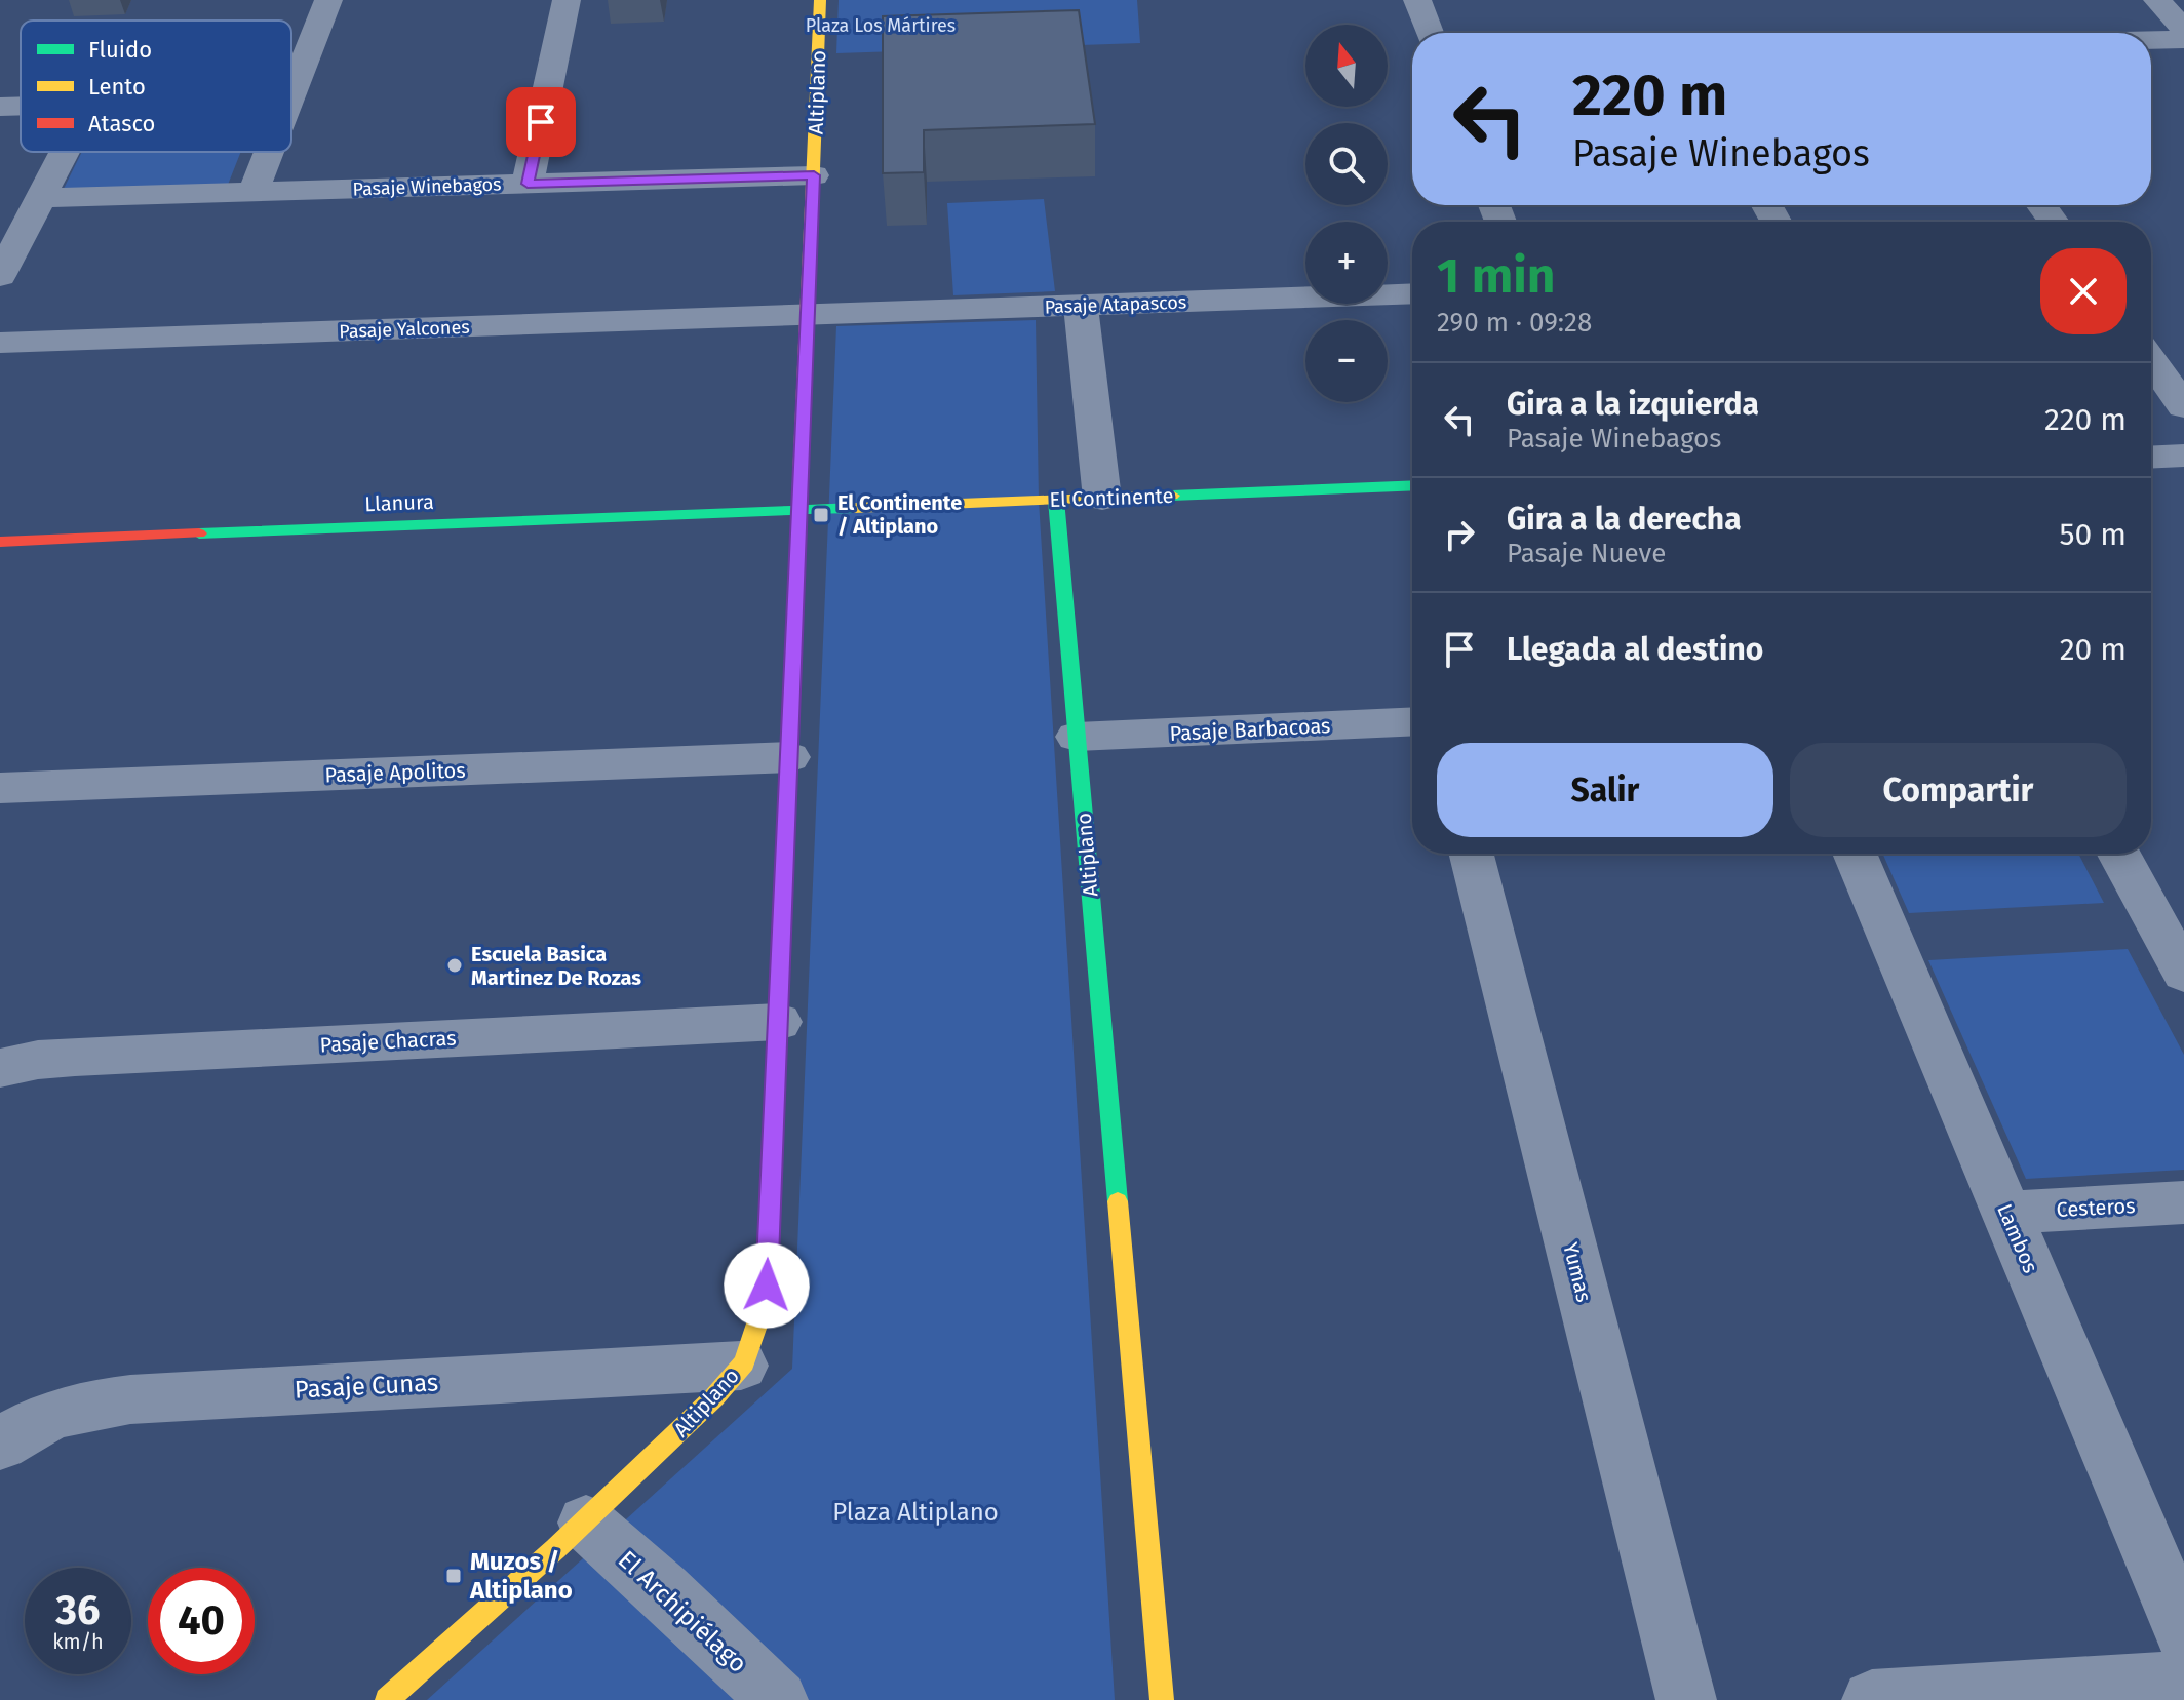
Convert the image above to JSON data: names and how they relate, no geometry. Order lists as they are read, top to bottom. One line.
{"streets":{"street":["Altiplano","Pasaje Winebagos","Pasaje Atapascos","Pasaje Yalcones","El Continente","Llanura","Pasaje Barbacoas","Pasaje Apolitos","Pasaje Chacras","Cesteros","Lambos","Yumas","Pasaje Cunas","El Archipiélago"]},"crossings":[["Altiplano","Pasaje Winebagos"],["Altiplano","Pasaje Atapascos"],["Altiplano","Pasaje Yalcones"],["Altiplano","El Continente"],["Altiplano","Llanura"],["Altiplano","Pasaje Barbacoas"],["Altiplano","Pasaje Apolitos"],["Altiplano","Pasaje Chacras"],["Altiplano","Pasaje Cunas"],["Altiplano","El Archipiélago"],["Pasaje Atapascos","Pasaje Yalcones"],["El Continente","Llanura"],["Cesteros","Lambos"]],"parks":["Plaza Los Mártires","Plaza Altiplano"],"places":{"transit":["El Continente / Altiplano","Muzos / Altiplano"],"other":["Escuela Basica Martinez De Rozas"]},"legend":["Fluido","Lento","Atasco"],"north":"top","page":{"map_buttons":["+","−"],"turn":["220 m","Pasaje Winebagos"],"heading":["1 min","290 m · 09:28"],"list":[{"name":"Gira a la izquierda","note":"Pasaje Winebagos","value":"220 m"},{"name":"Gira a la derecha","note":"Pasaje Nueve","value":"50 m"},{"name":"Llegada al destino","value":"20 m"}],"buttons":["Salir","Compartir"],"speed":"36 km/h","limit":"40"}}
